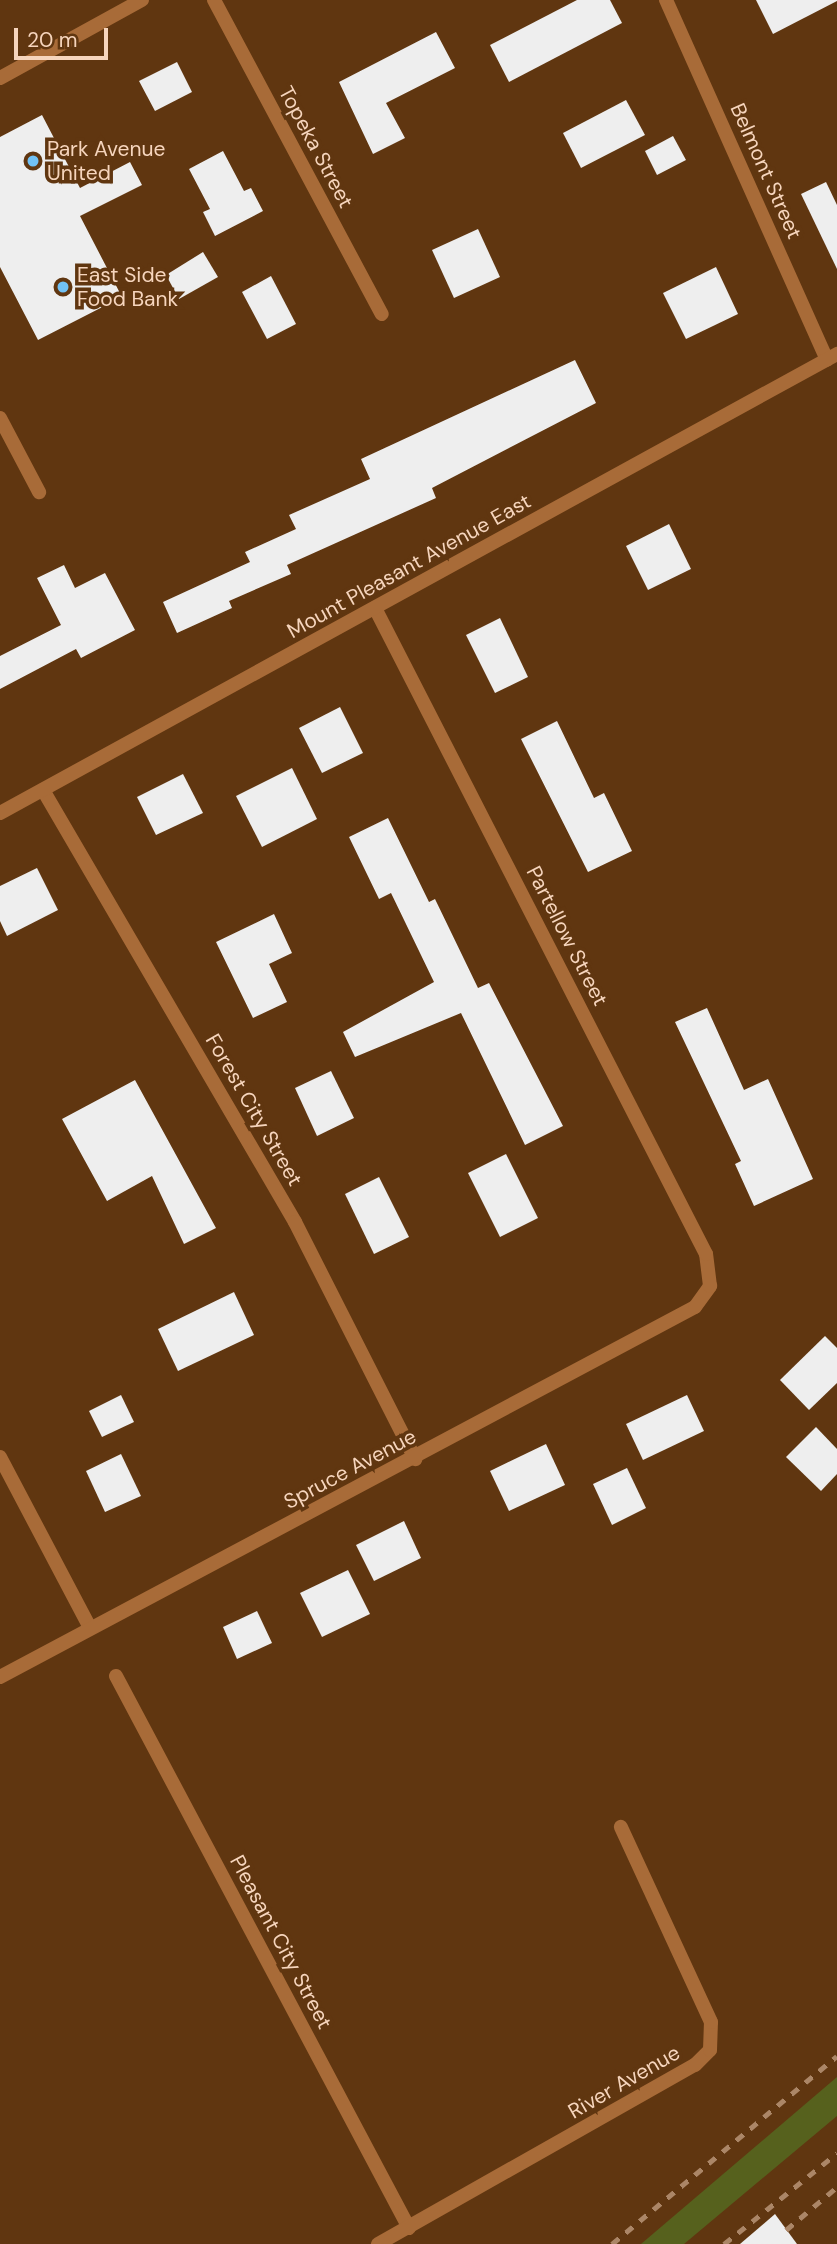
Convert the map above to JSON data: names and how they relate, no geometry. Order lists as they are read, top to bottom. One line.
{"streets":{"street":["Topeka Street","Belmont Street","Mount Pleasant Avenue East","Partellow Street","Forest City Street","Spruce Avenue","Pleasant City Street","River Avenue"]},"crossings":[["Belmont Street","Mount Pleasant Avenue East"],["Mount Pleasant Avenue East","Partellow Street"],["Mount Pleasant Avenue East","Forest City Street"],["Partellow Street","Spruce Avenue"],["Forest City Street","Spruce Avenue"],["Pleasant City Street","River Avenue"]],"places":["Park Avenue United","East Side Food Bank"],"scale_bar":"20 m"}
